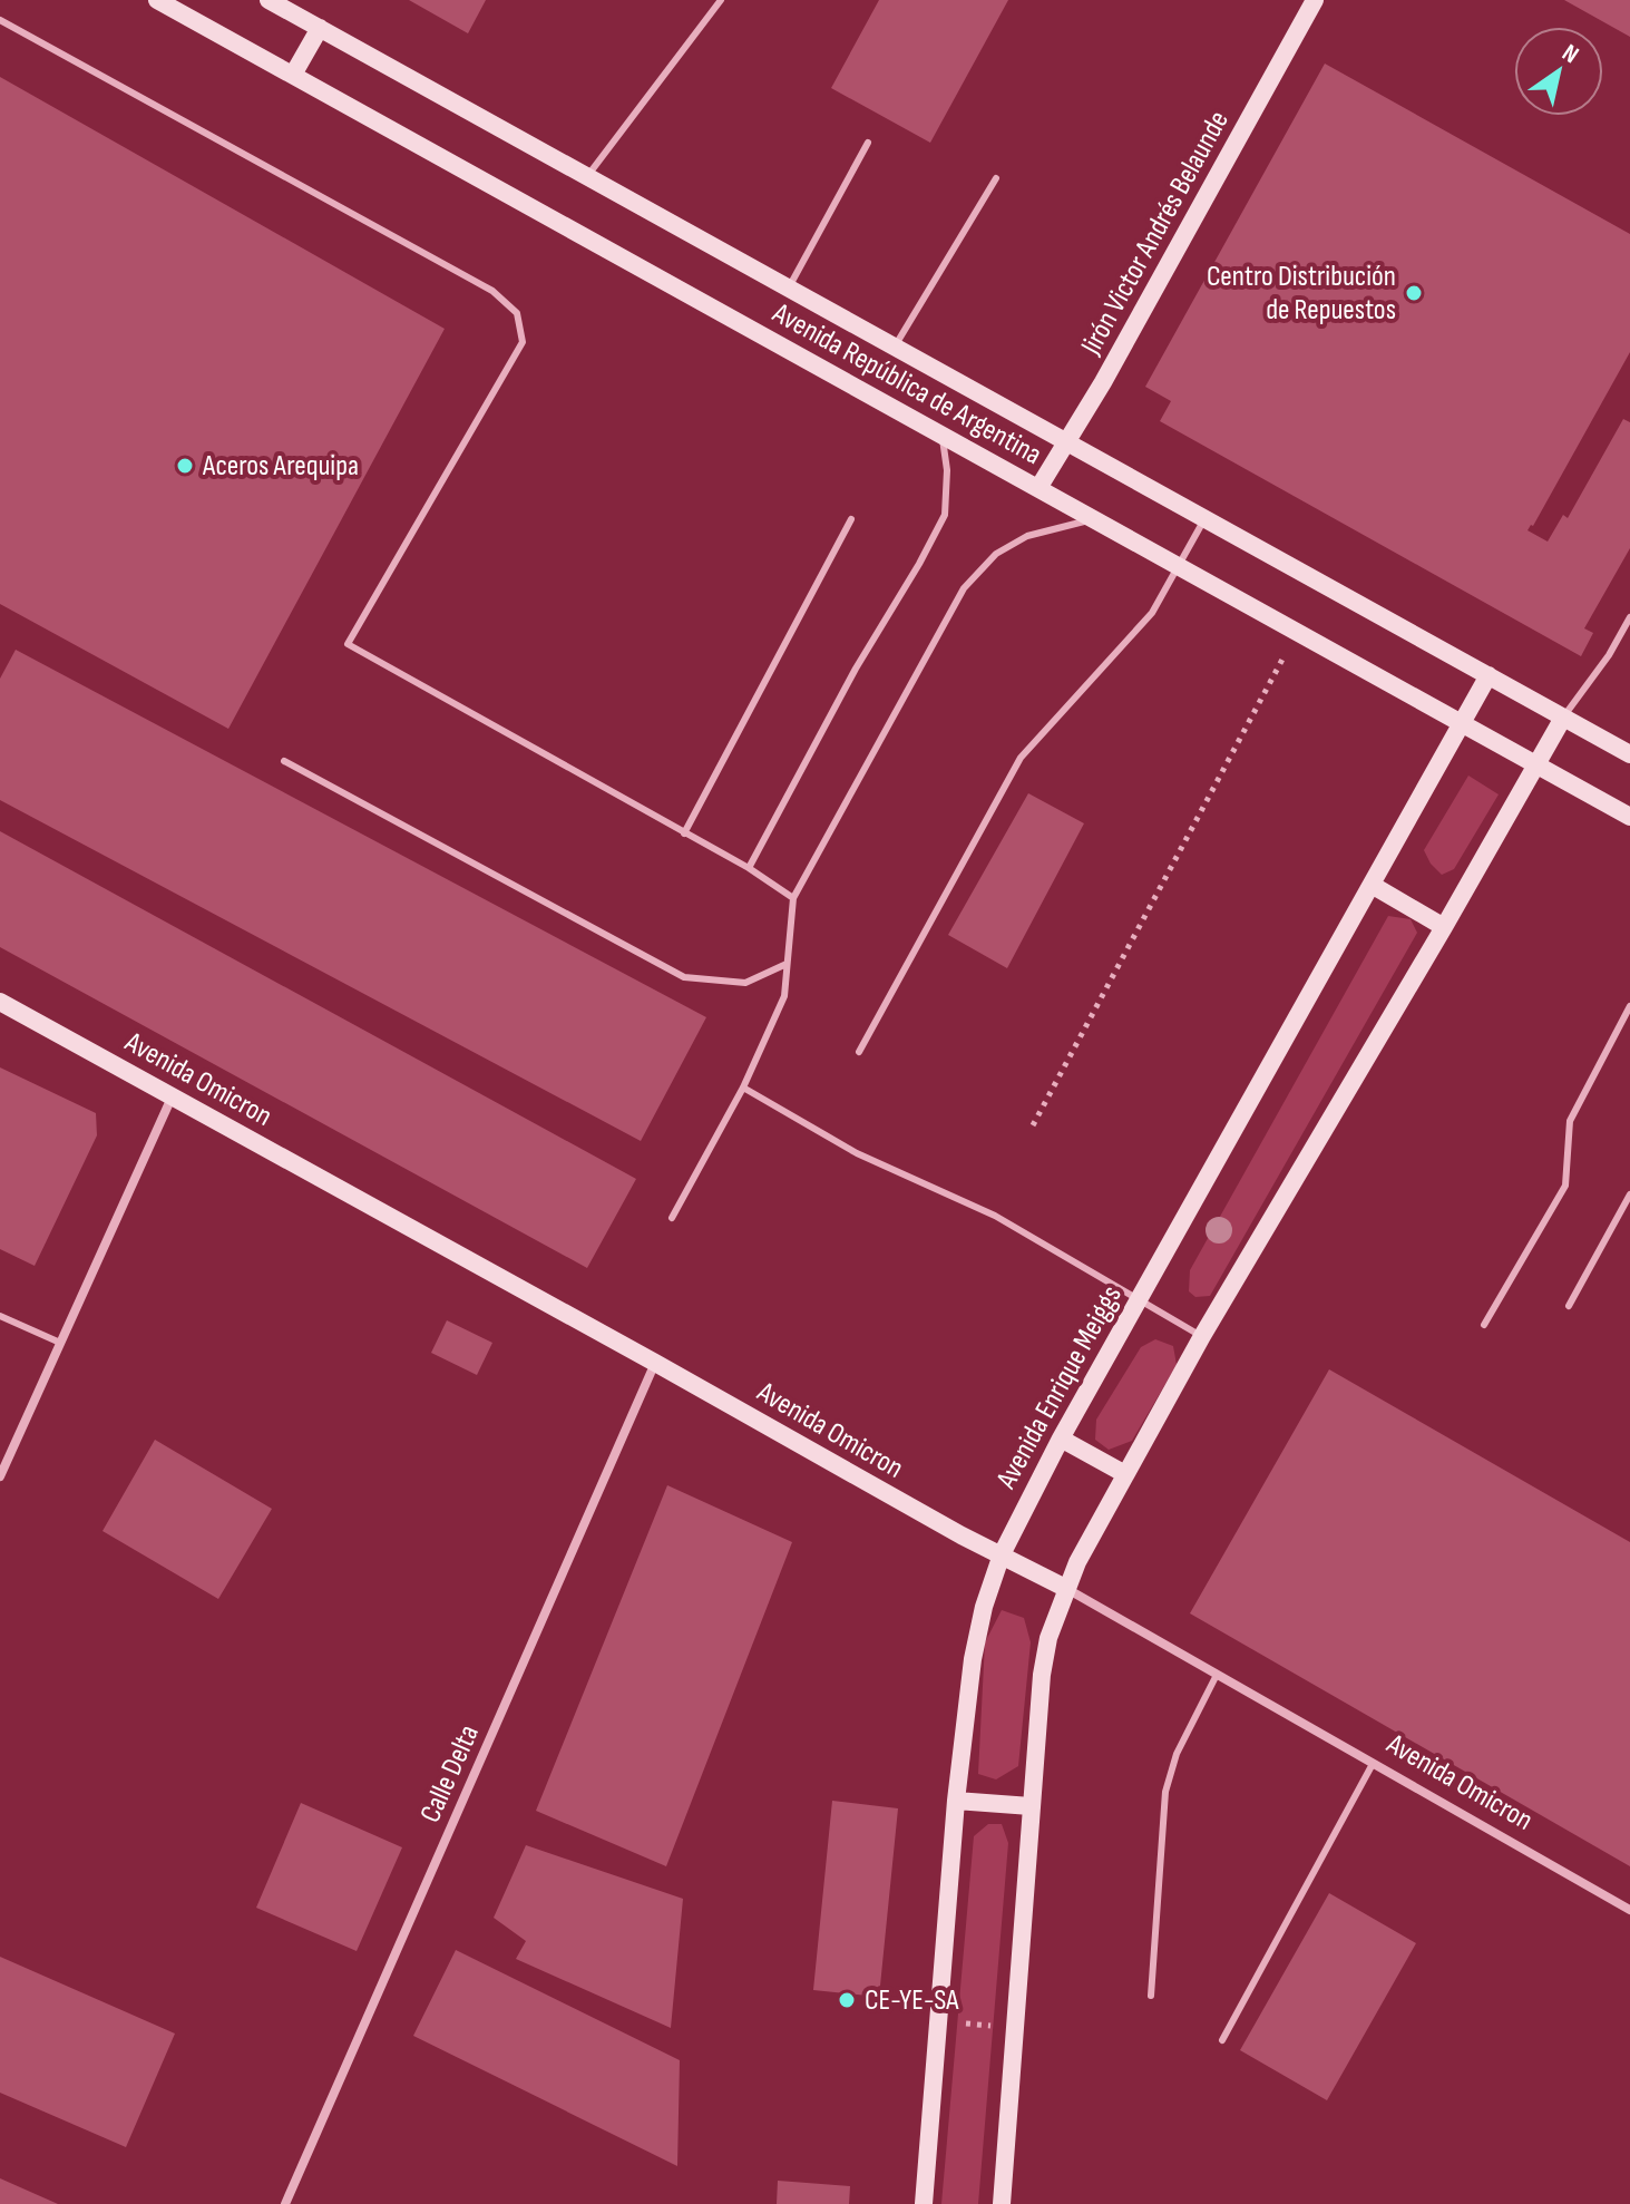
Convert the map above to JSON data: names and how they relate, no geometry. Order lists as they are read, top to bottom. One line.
{"streets":{"main road":["Jirón Victor Andrés Belaunde","Avenida República de Argentina","Avenida Omicron","Avenida Enrique Meiggs"],"street":["Calle Delta"]},"crossings":[["Jirón Victor Andrés Belaunde","Avenida República de Argentina"],["Avenida República de Argentina","Avenida Enrique Meiggs"],["Avenida Omicron","Avenida Enrique Meiggs"],["Avenida Omicron","Calle Delta"]],"places":["Centro Distribución de Repuestos","Aceros Arequipa","CE-YE-SA"],"north":"top right"}
